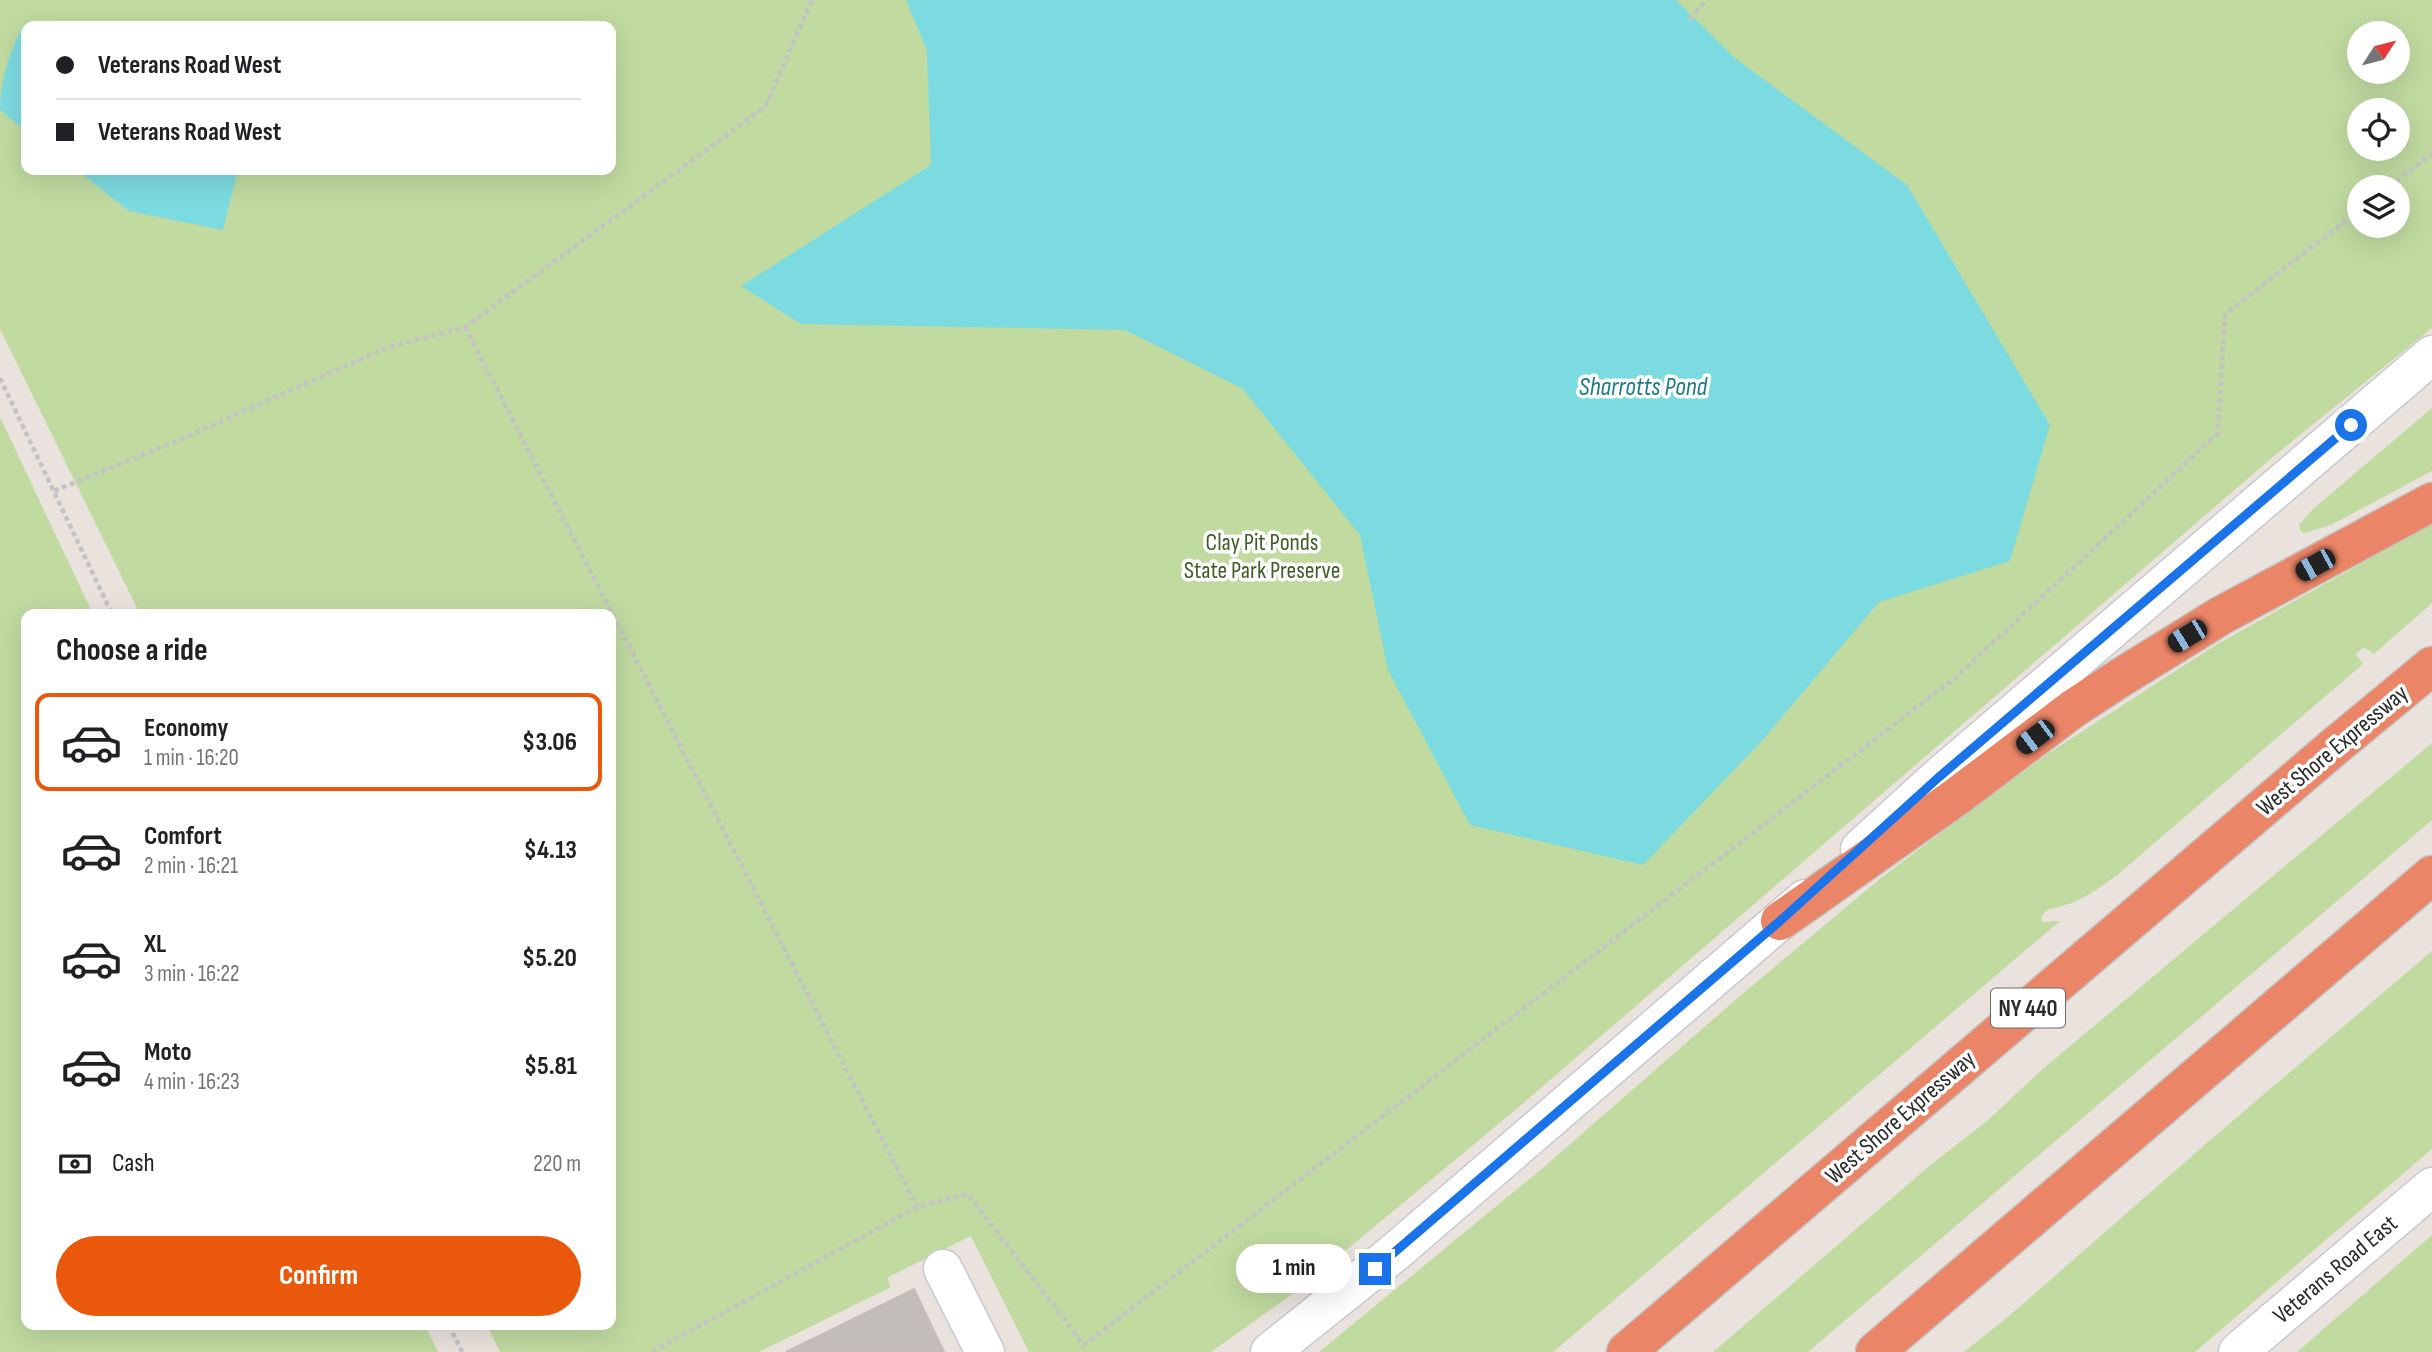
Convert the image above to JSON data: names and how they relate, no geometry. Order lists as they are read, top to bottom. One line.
{"streets":{"highway":["West Shore Expressway","NY 440"],"street":["Veterans Road East"]},"water":["Sharrotts Pond"],"parks":["Clay Pit Ponds State Park Preserve"],"north":"top right","page":{"banner":["Veterans Road West","Veterans Road West"],"heading":"Choose a ride","list":[{"name":"Economy","note":"1 min · 16:20","value":"$3.06"},{"name":"Comfort","note":"2 min · 16:21","value":"$4.13"},{"name":"XL","note":"3 min · 16:22","value":"$5.20"},{"name":"Moto","note":"4 min · 16:23","value":"$5.81"}],"pay":["Cash","220 m"],"buttons":"Confirm","bubble":"1 min"}}
